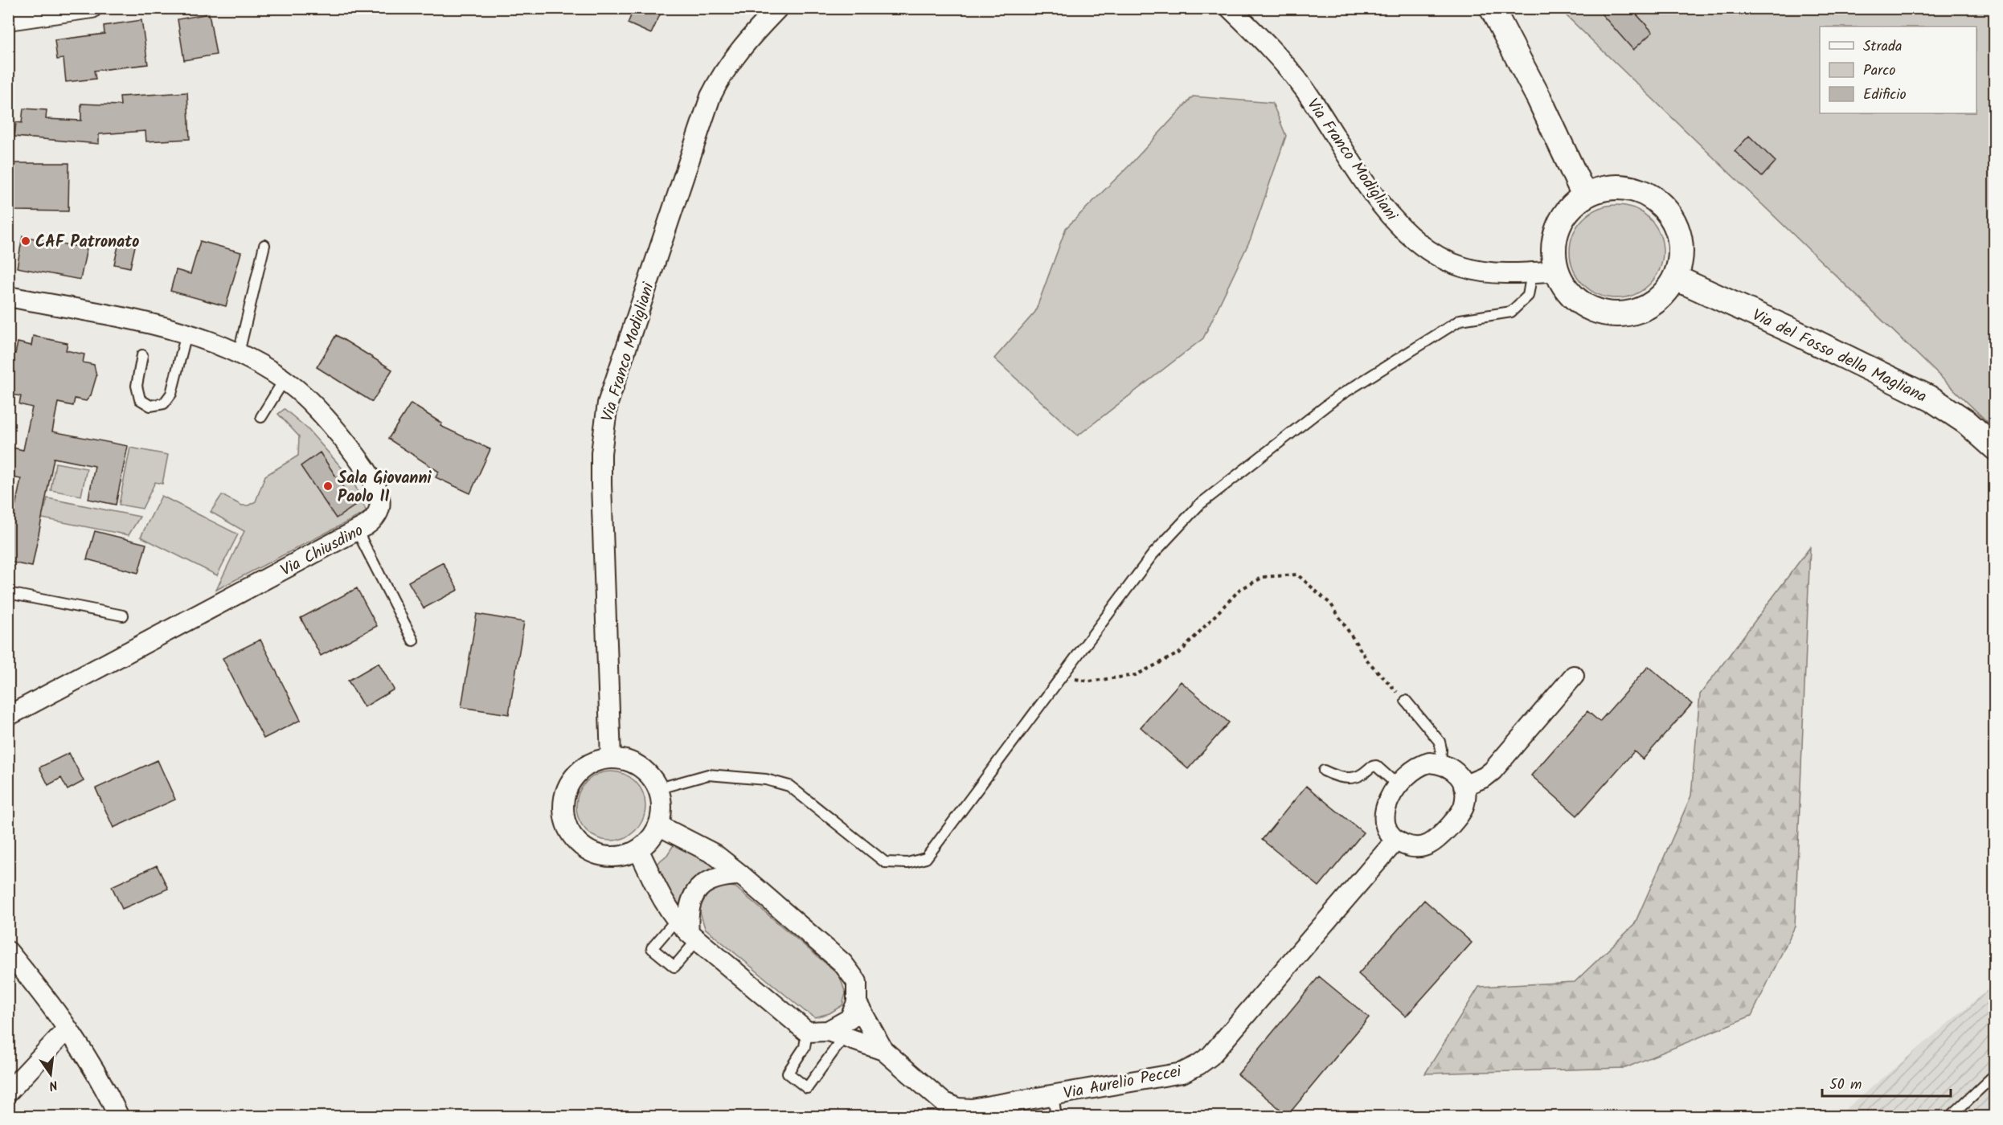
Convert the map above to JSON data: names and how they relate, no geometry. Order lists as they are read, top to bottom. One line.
{"streets":{"street":["Via Franco Modigliani","Via del Fosso della Magliana","Via Chiusdino","Via Aurelio Peccei"]},"crossings":[["Via Franco Modigliani","Via del Fosso della Magliana"]],"places":["CAF Patronato","Sala Giovanni Paolo II"],"legend":["Strada","Parco","Edificio"],"scale_bar":"50 m","north":"bottom"}
